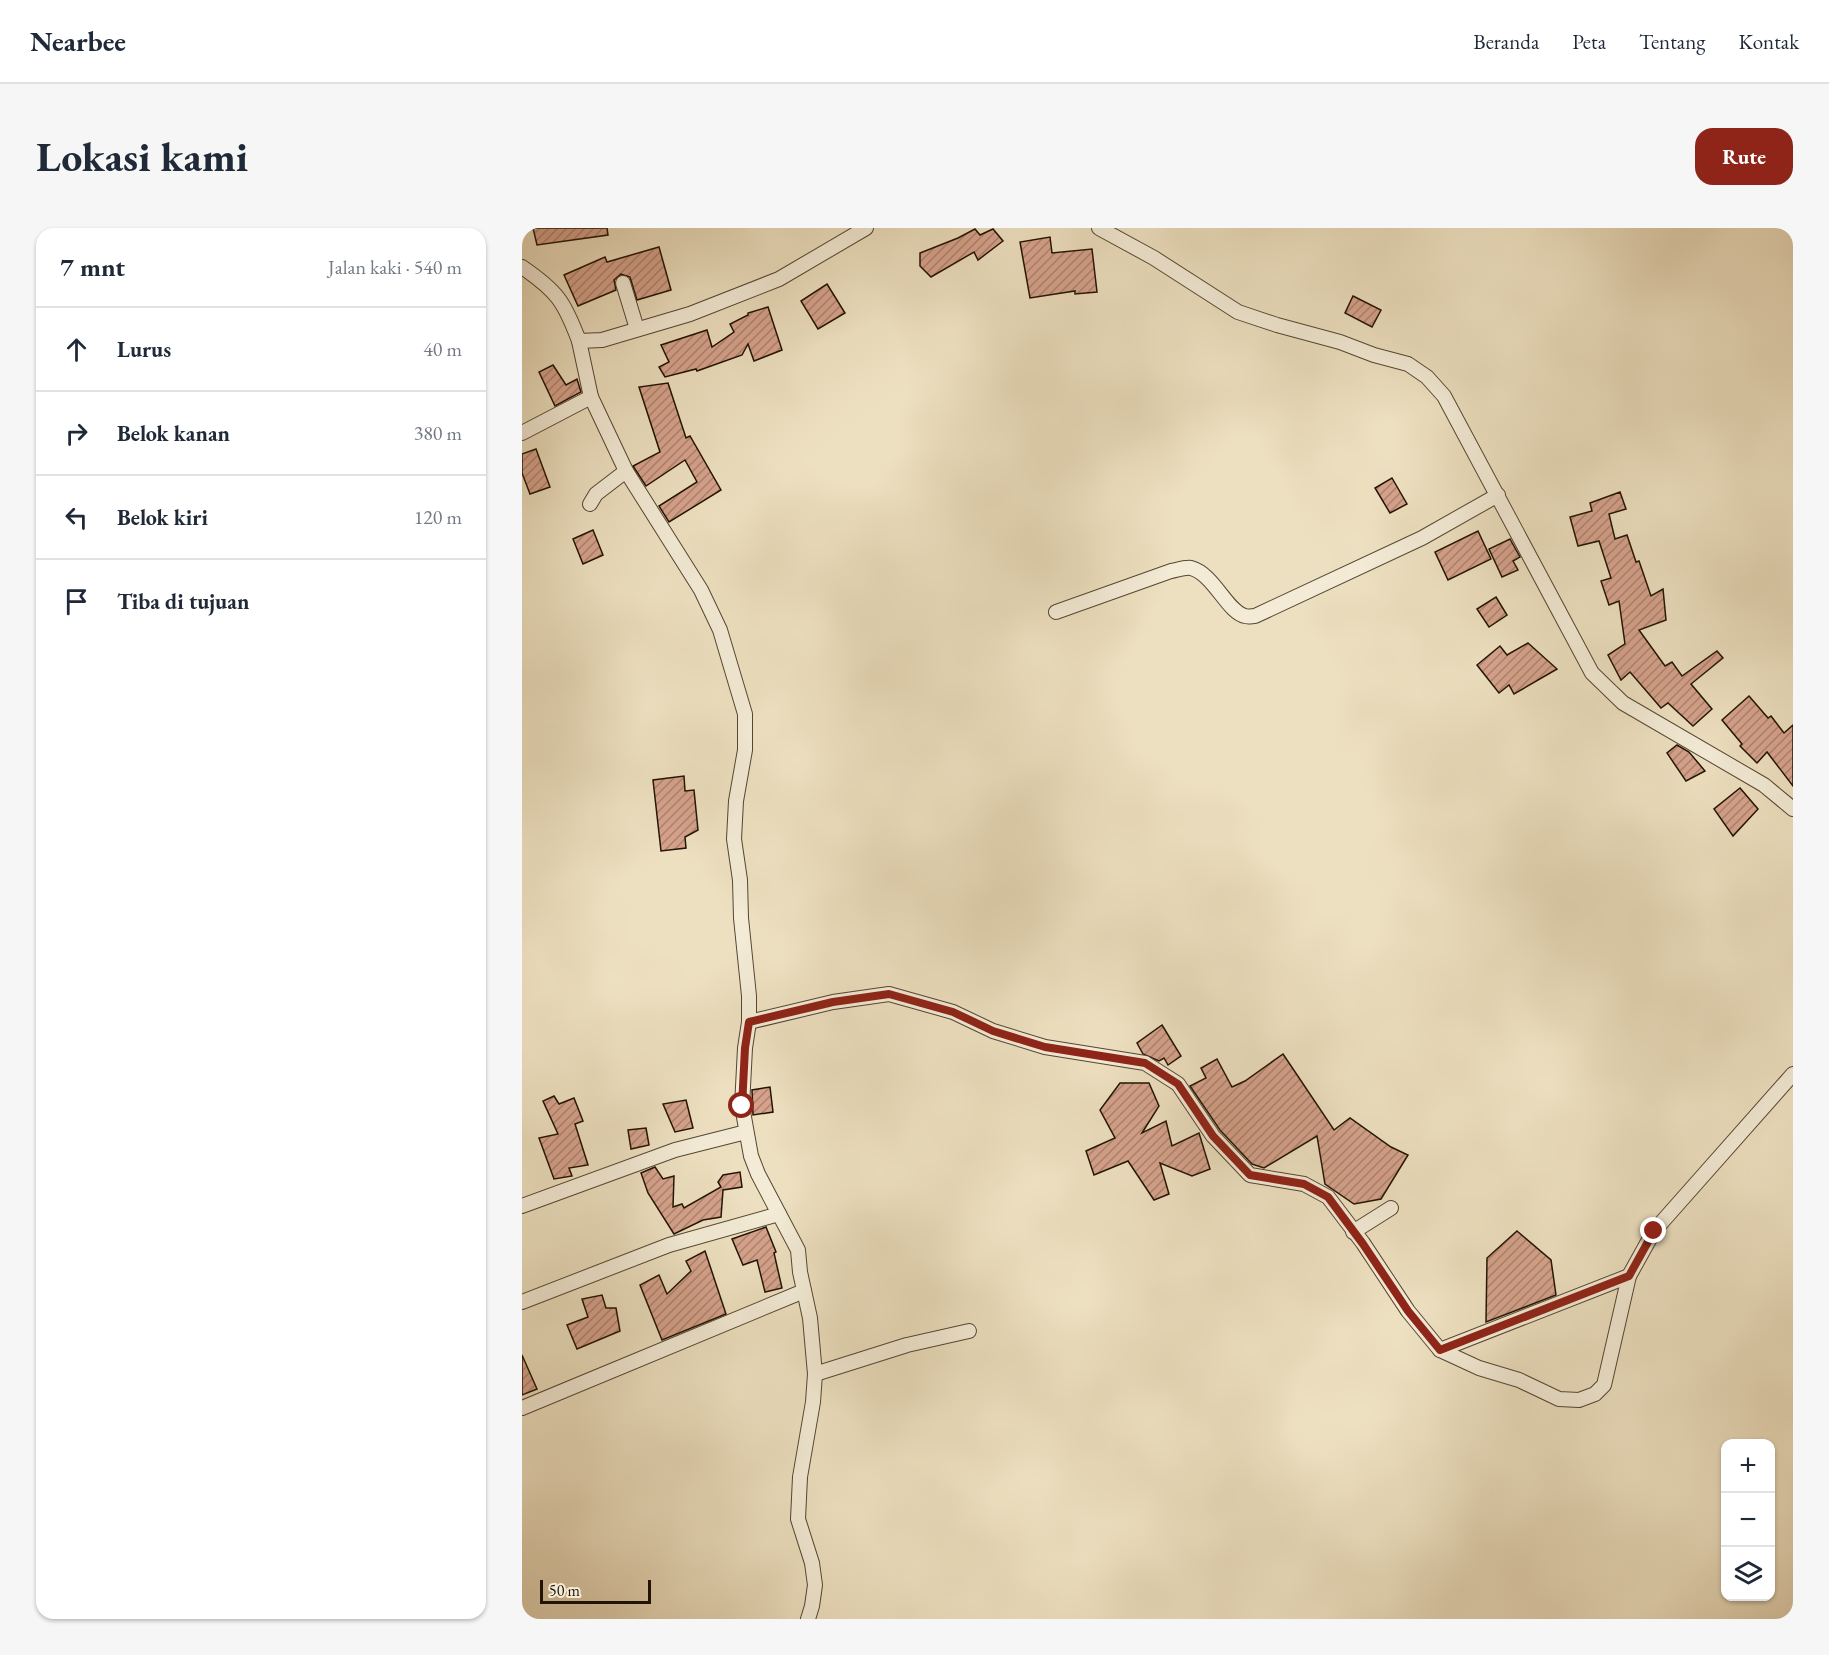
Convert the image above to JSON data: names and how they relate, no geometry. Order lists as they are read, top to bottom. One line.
{"scale_bar":"50 m","page":{"header":"Nearbee","nav":["Beranda","Peta","Tentang","Kontak"],"buttons":"Rute","title":"Lokasi kami","heading":["7 mnt","Jalan kaki · 540 m"],"list":[["Lurus","40 m"],["Belok kanan","380 m"],["Belok kiri","120 m"],"Tiba di tujuan"],"map_buttons":["+","−"],"scale":"50 m"}}
